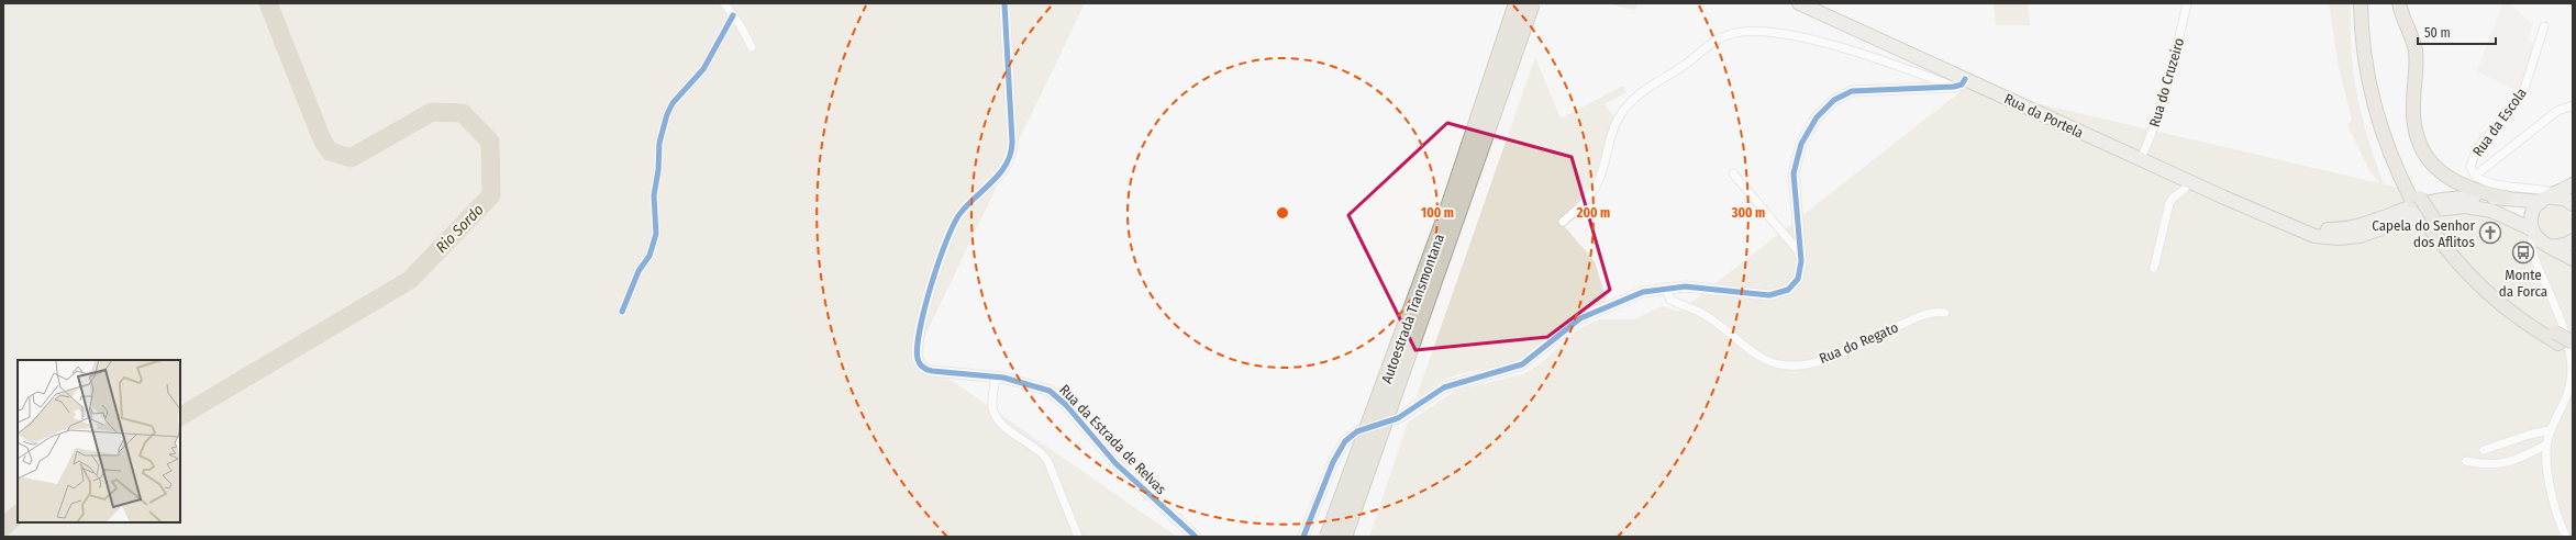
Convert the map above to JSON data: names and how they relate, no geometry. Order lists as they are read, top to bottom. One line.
{"streets":{"highway":["Autoestrada Transmontana"],"main road":["Rua da Portela"],"street":["Rua do Cruzeiro","Rua da Escola","Rua do Regato","Rua da Estrada de Relvas"]},"crossings":[["Rua do Cruzeiro","Rua da Portela"],["Rua da Portela","Rua da Escola"]],"water":["Rio Sordo"],"places":{"church":["Capela do Senhor dos Aflitos"],"bus stop":["Monte da Forca"]},"scale_bar":"50 m","rings":["100 m","200 m","300 m"]}
